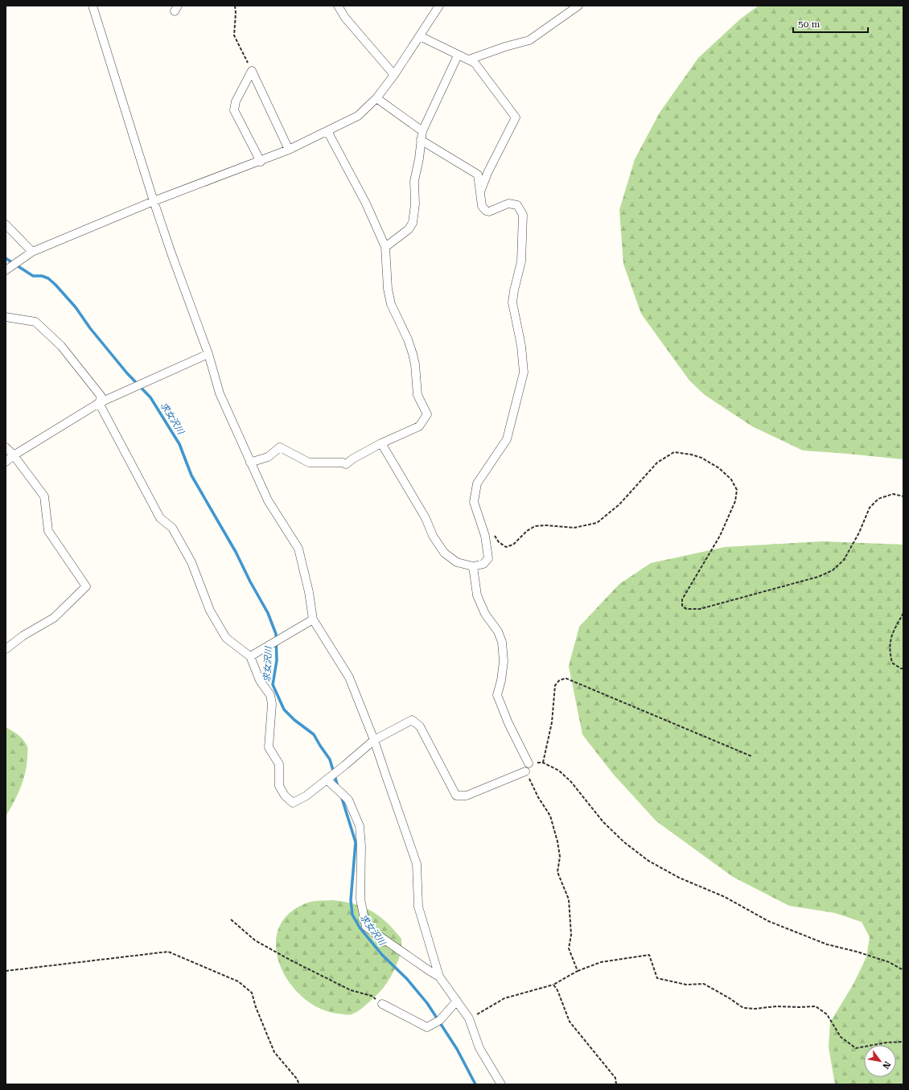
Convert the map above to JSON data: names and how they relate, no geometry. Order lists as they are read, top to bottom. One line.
{"water":["求女沢川"],"scale_bar":"50 m","north":"bottom right"}
